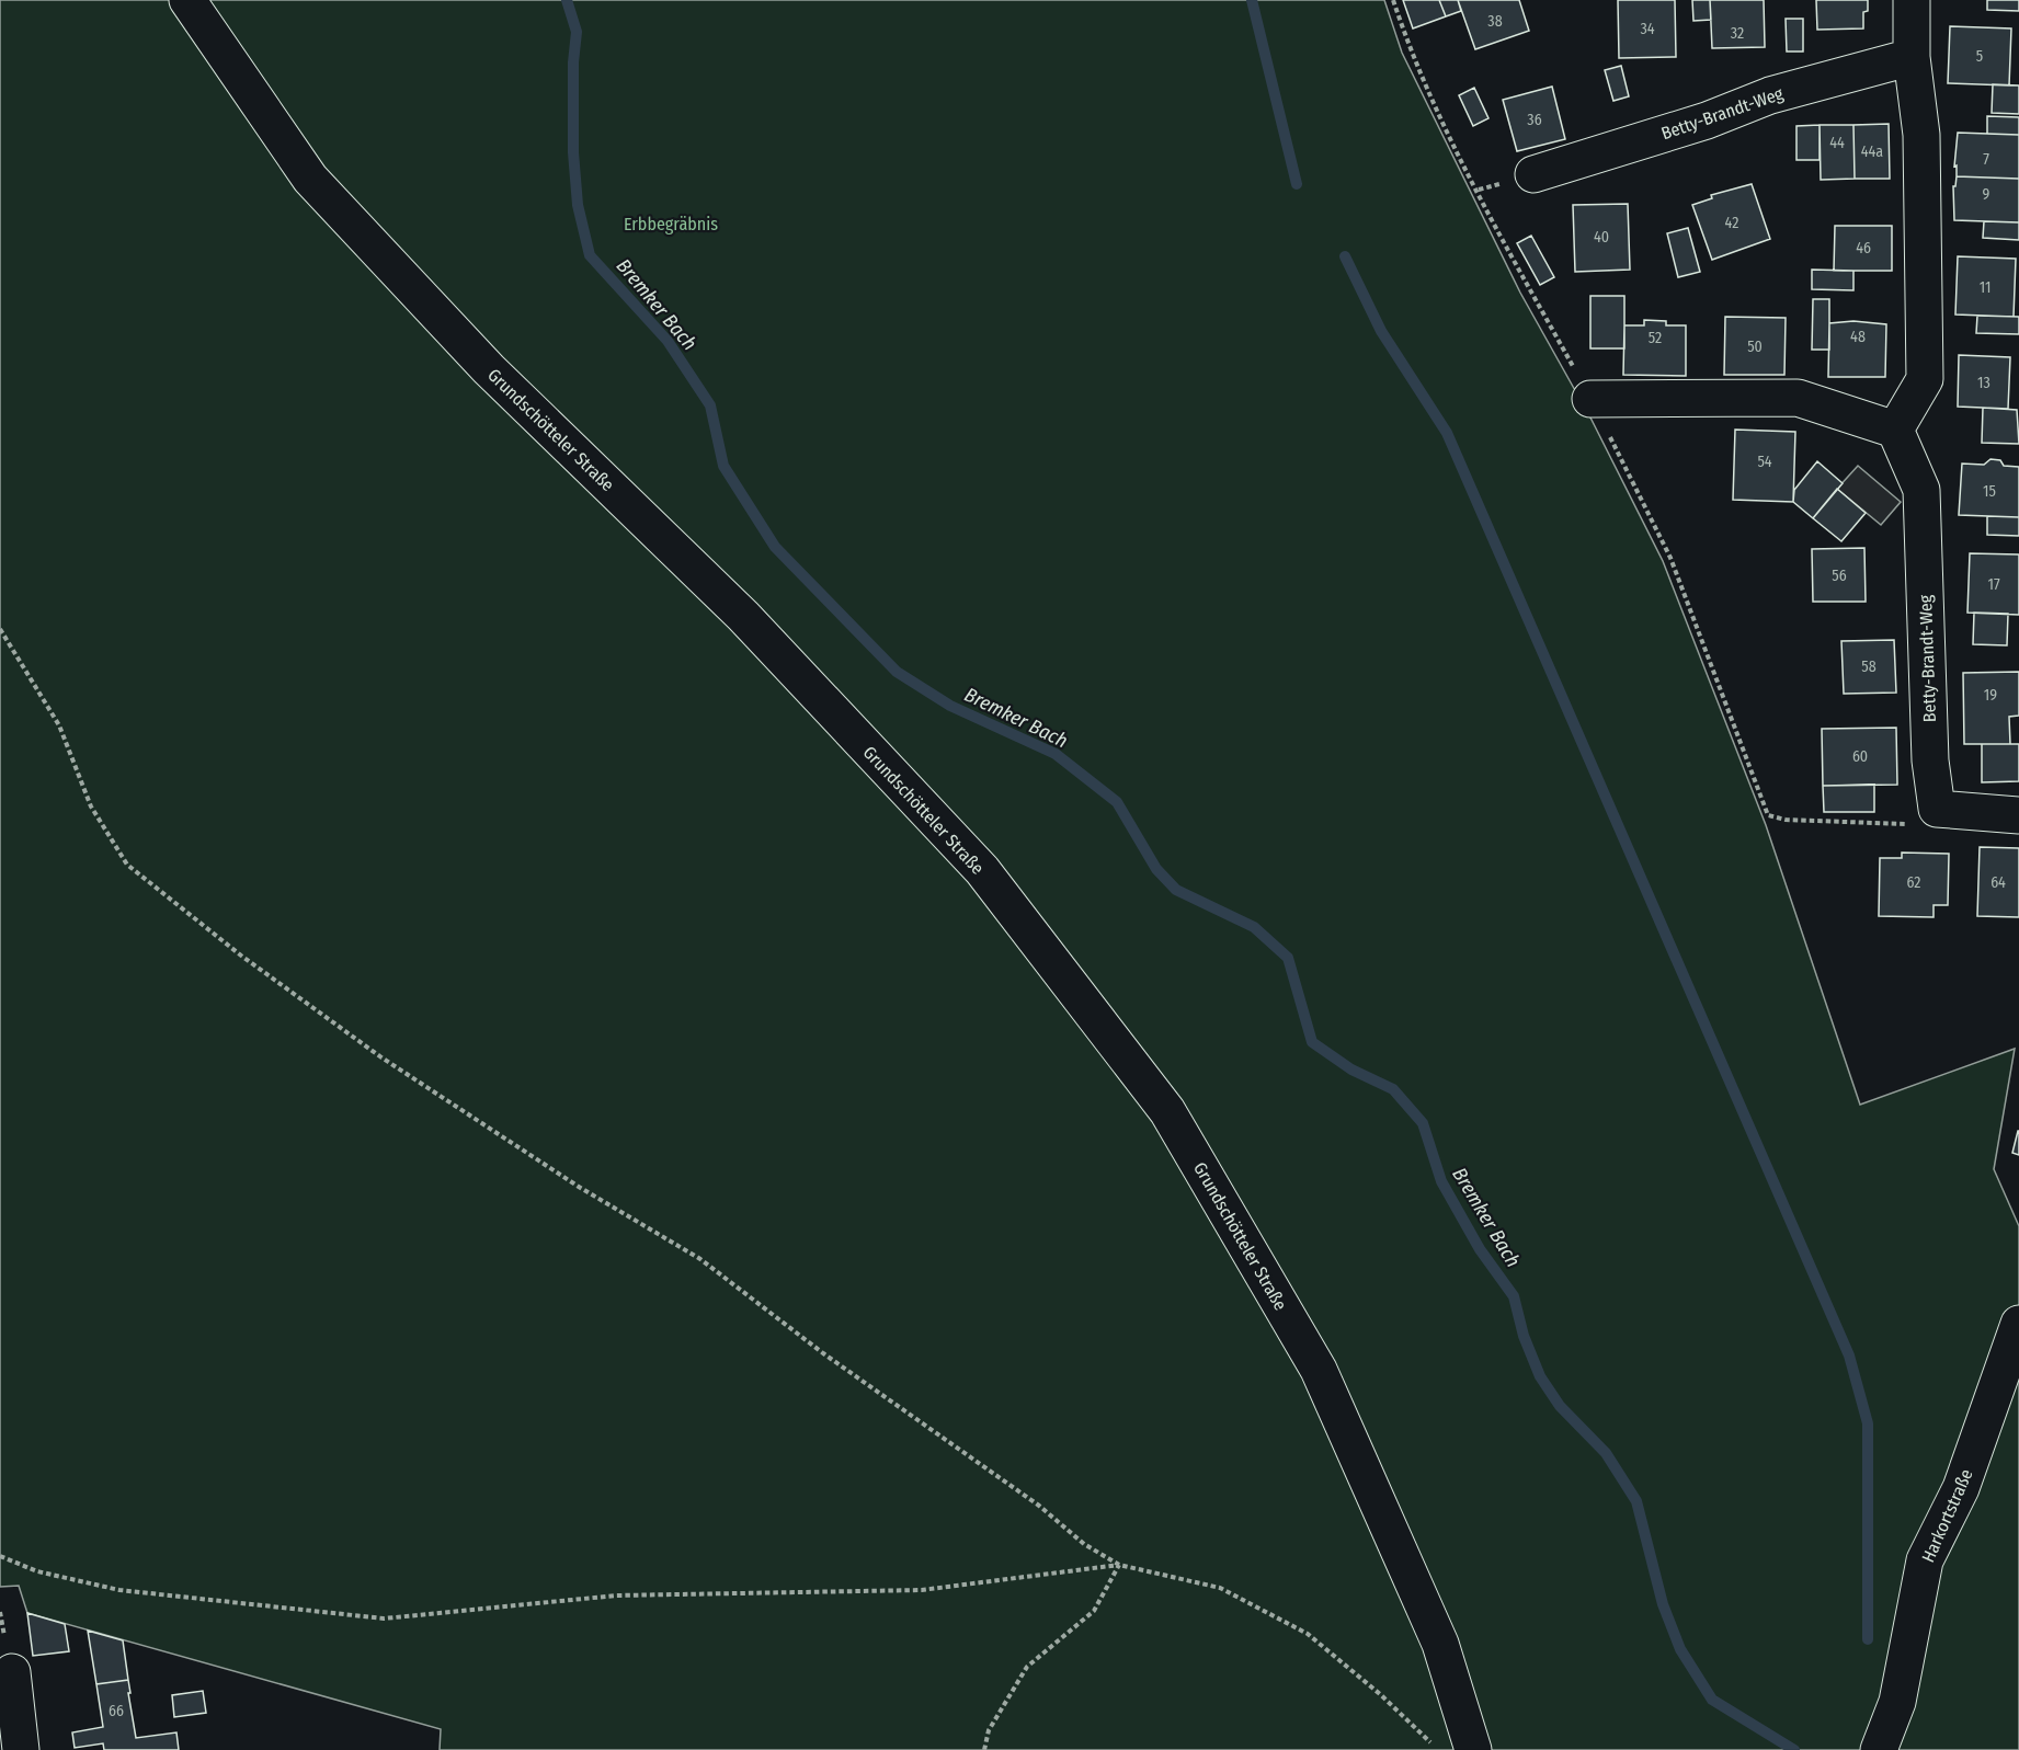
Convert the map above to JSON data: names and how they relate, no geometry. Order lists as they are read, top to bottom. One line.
{"streets":{"main road":["Betty-Brandt-Weg","Grundschötteler Straße","Harkortstraße"]},"water":["Bremker Bach"],"parks":["Erbbegräbnis"],"house_numbers":["38","34","32","5","36","44","44a","7","9","42","40","46","11","48","52","50","13","54","15","56","17","58","19","60","62","64","66"]}
